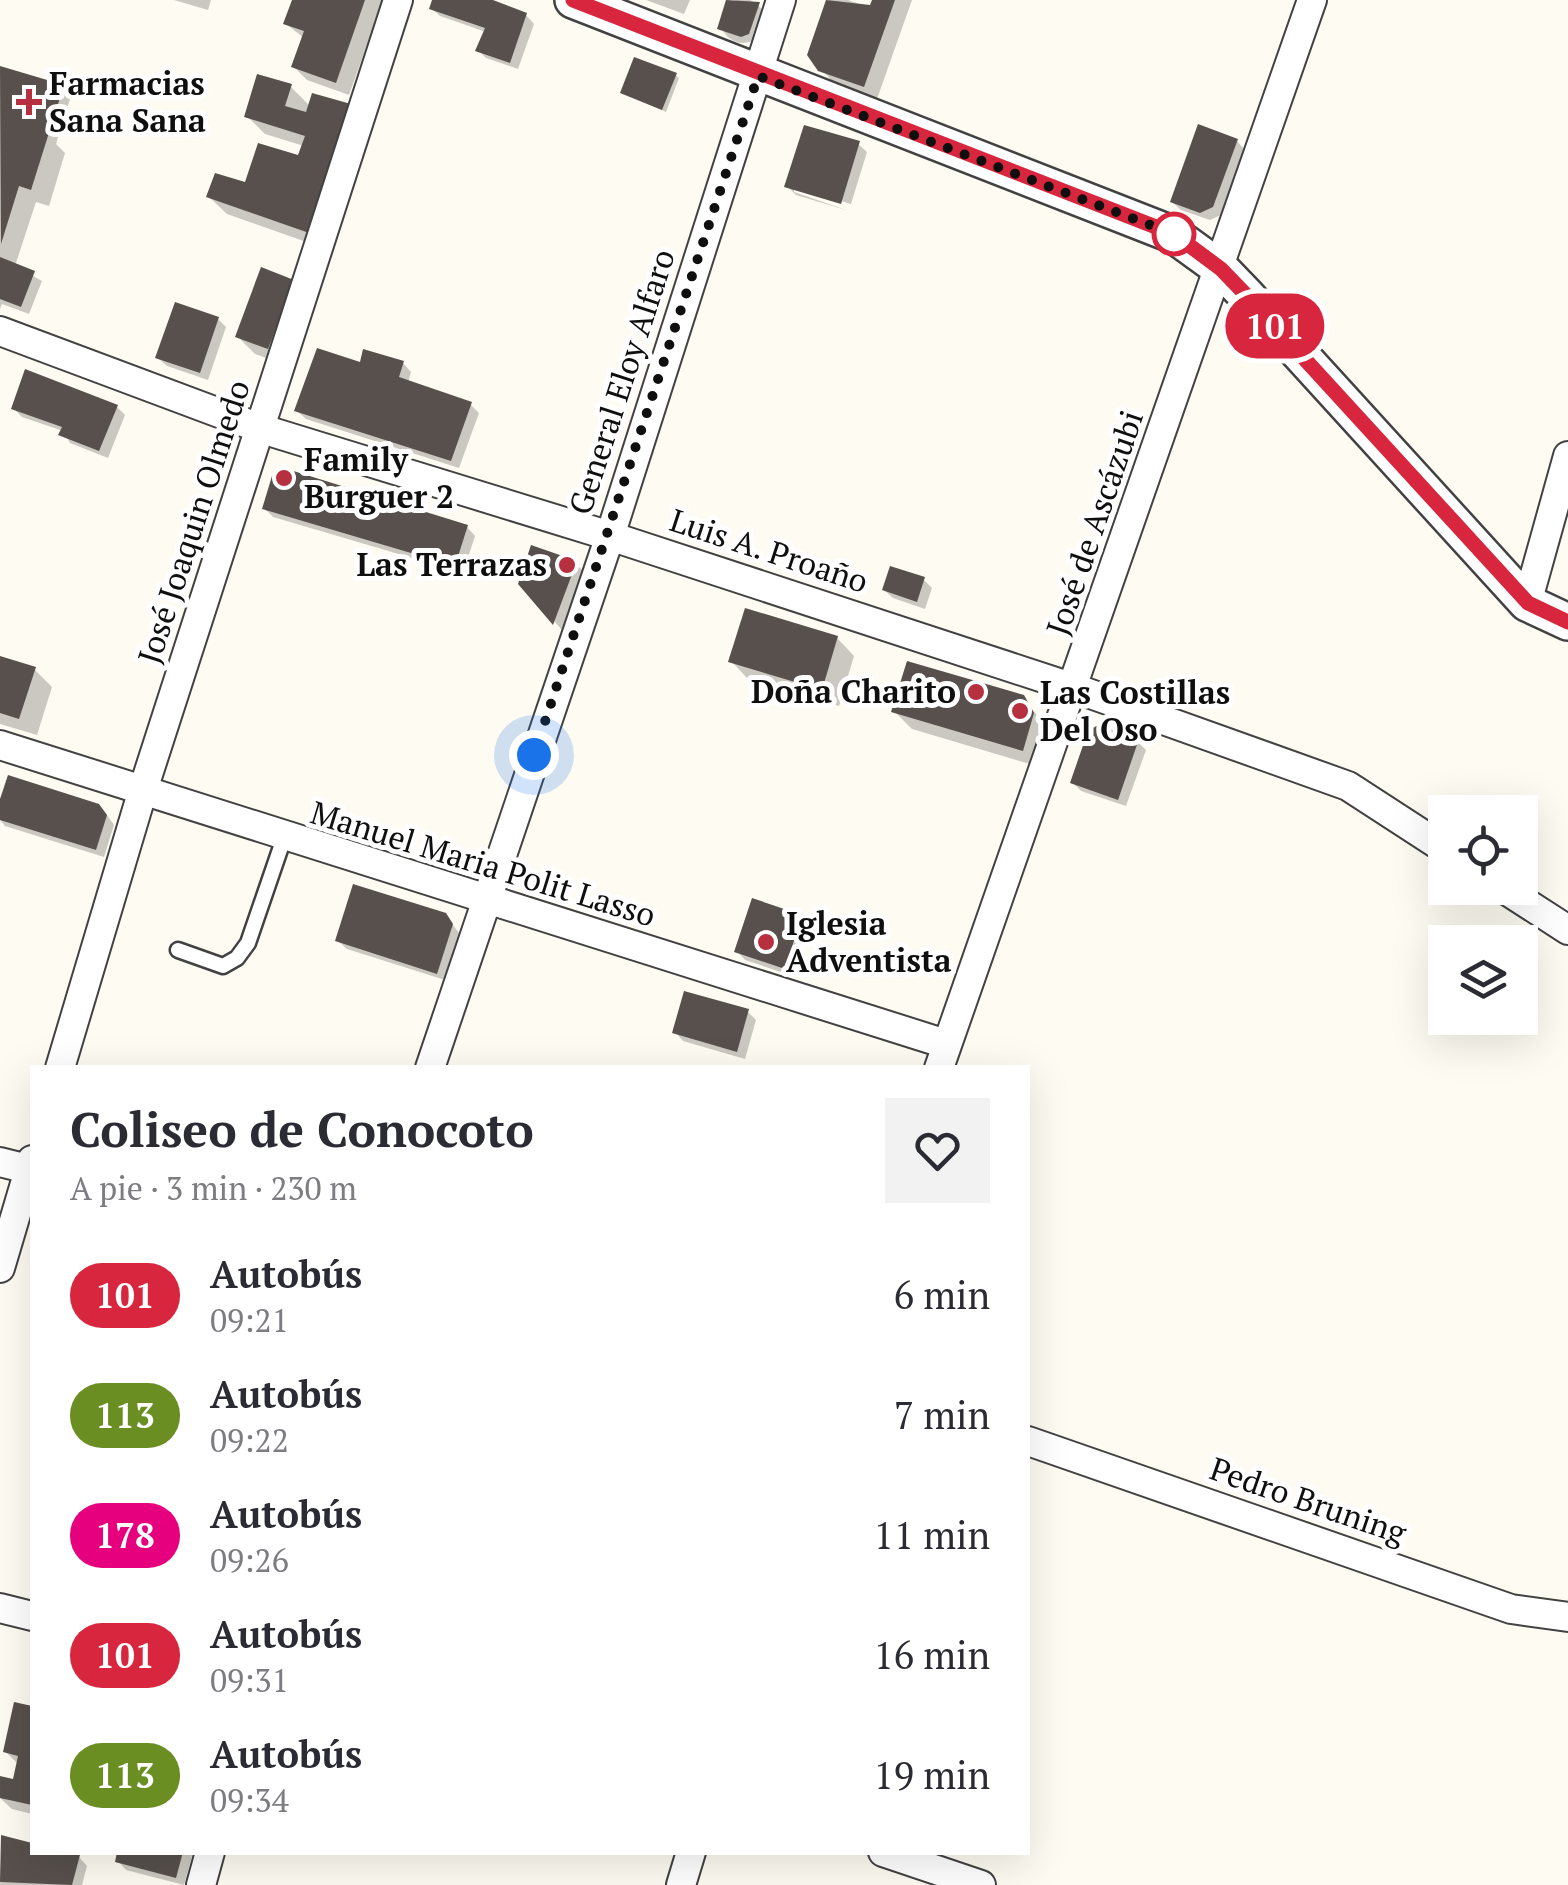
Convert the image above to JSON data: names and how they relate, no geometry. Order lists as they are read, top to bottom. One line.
{"streets":{"street":["General Eloy Alfaro","José Joaquin Olmedo","José de Ascázubi","Luis A. Proaño","Manuel Maria Polit Lasso","Pedro Bruning"]},"crossings":[["General Eloy Alfaro","Luis A. Proaño"],["General Eloy Alfaro","Manuel Maria Polit Lasso"],["José Joaquin Olmedo","Luis A. Proaño"],["José Joaquin Olmedo","Manuel Maria Polit Lasso"],["José de Ascázubi","Luis A. Proaño"],["José de Ascázubi","Manuel Maria Polit Lasso"]],"places":{"health":["Farmacias Sana Sana"],"other":["Family Burguer 2","Las Terrazas","Doña Charito","Las Costillas Del Oso","Iglesia Adventista"]},"lines":["bus line 101"],"page":{"on_map":"101","heading":["Coliseo de Conocoto","A pie · 3 min · 230 m"],"list":[{"mark":"101","name":"Autobús","note":"09:21","value":"6 min"},{"mark":"113","name":"Autobús","note":"09:22","value":"7 min"},{"mark":"178","name":"Autobús","note":"09:26","value":"11 min"},{"mark":"101","name":"Autobús","note":"09:31","value":"16 min"},{"mark":"113","name":"Autobús","note":"09:34","value":"19 min"}]}}
